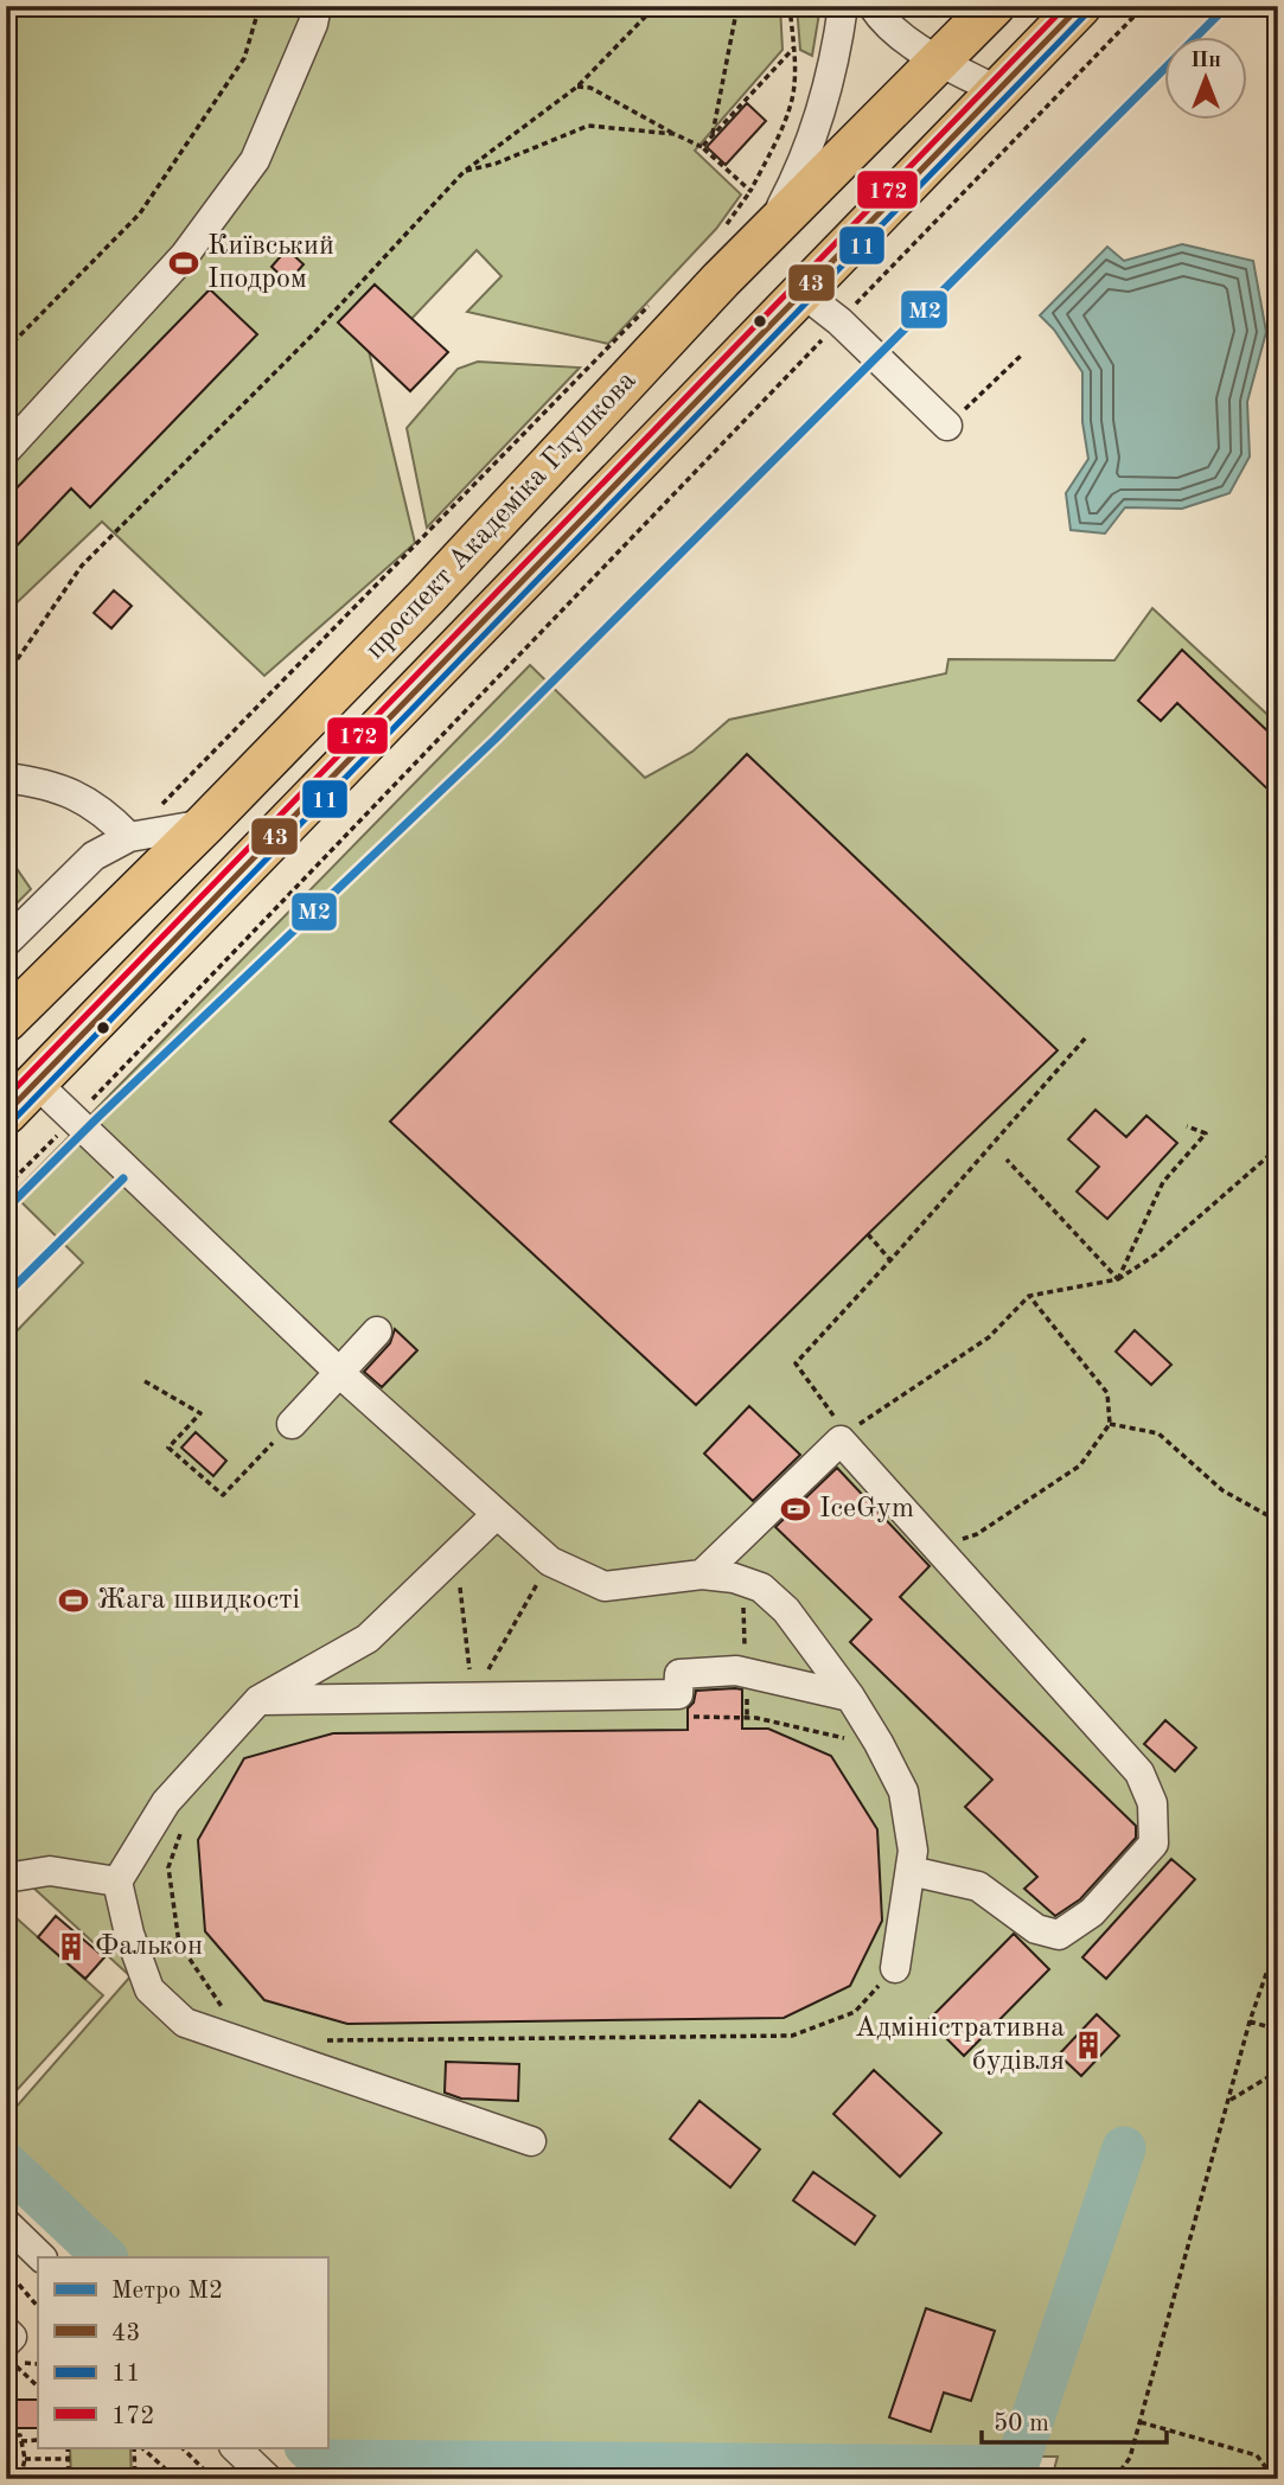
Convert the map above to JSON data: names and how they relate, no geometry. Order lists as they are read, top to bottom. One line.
{"streets":{"highway":["проспект Академіка Глушкова"]},"places":{"sports":["Київський Іподром","IceGym","Жага швидкості"],"building":["Фалькон","Адміністративна будівля"]},"lines":["metro line M2","transit line 43","transit line 172","transit line 11"],"legend":["Метро M2","43","11","172"],"scale_bar":"50 m","north":"top"}
